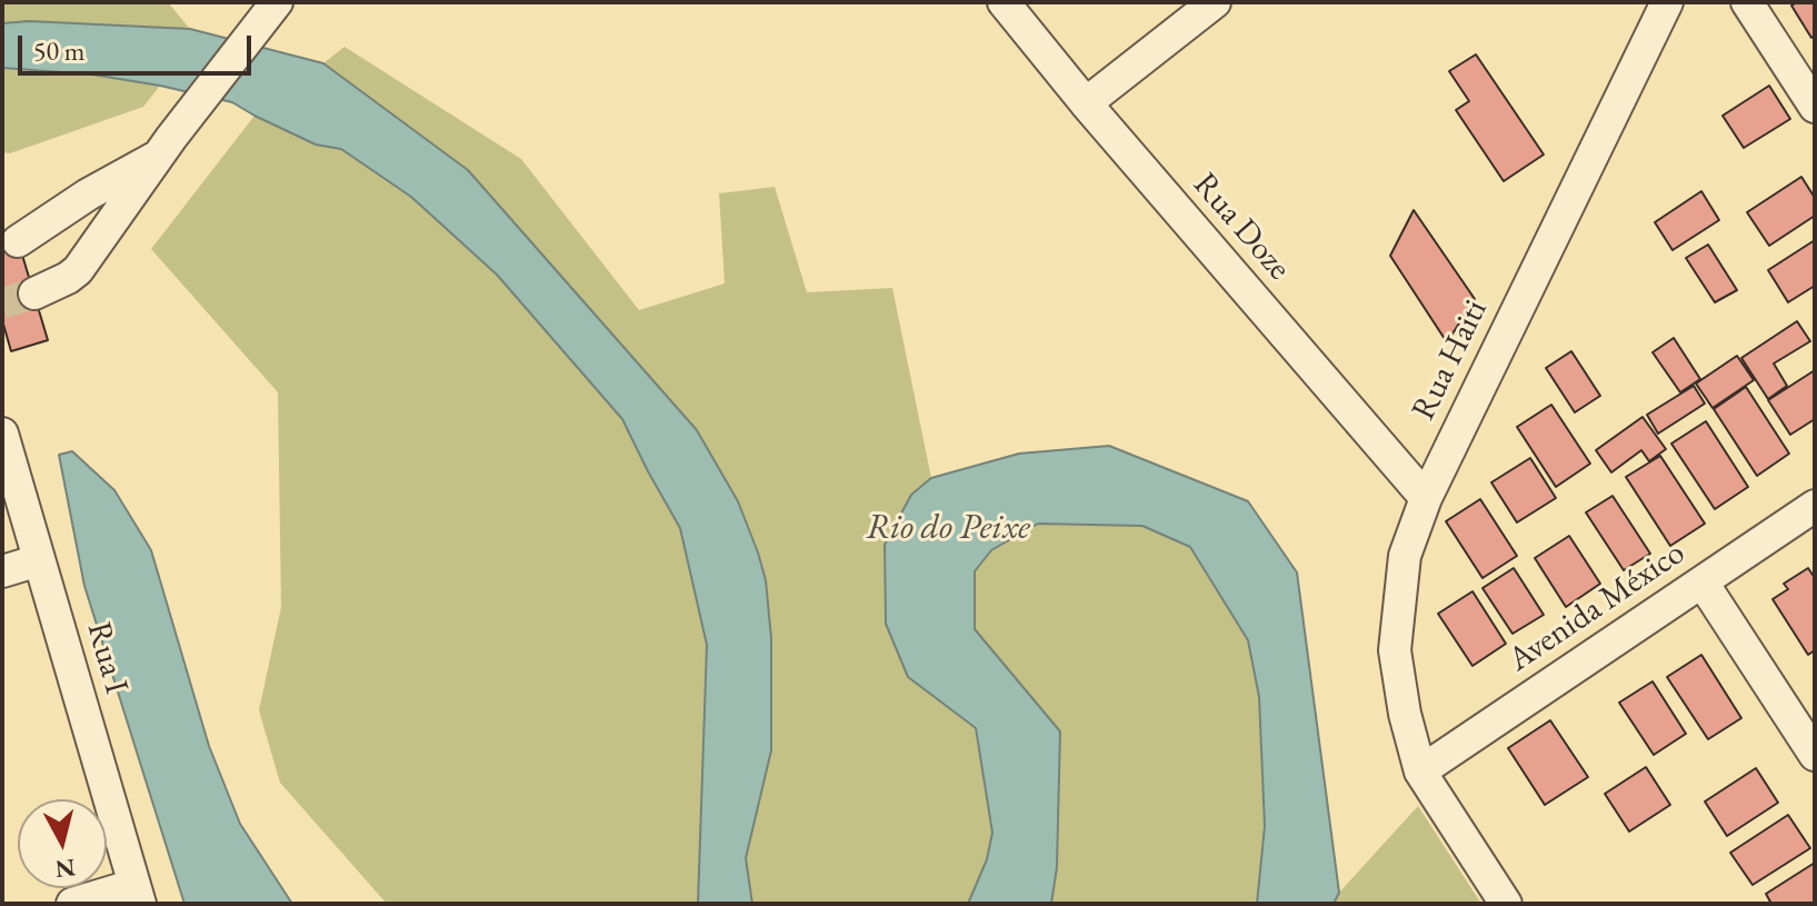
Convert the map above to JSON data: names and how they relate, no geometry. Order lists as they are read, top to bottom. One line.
{"streets":{"street":["Rua Doze","Rua Haiti","Avenida México","Rua I"]},"crossings":[["Rua Doze","Rua Haiti"],["Rua Haiti","Avenida México"]],"water":["Rio do Peixe"],"scale_bar":"50 m","north":"bottom"}
